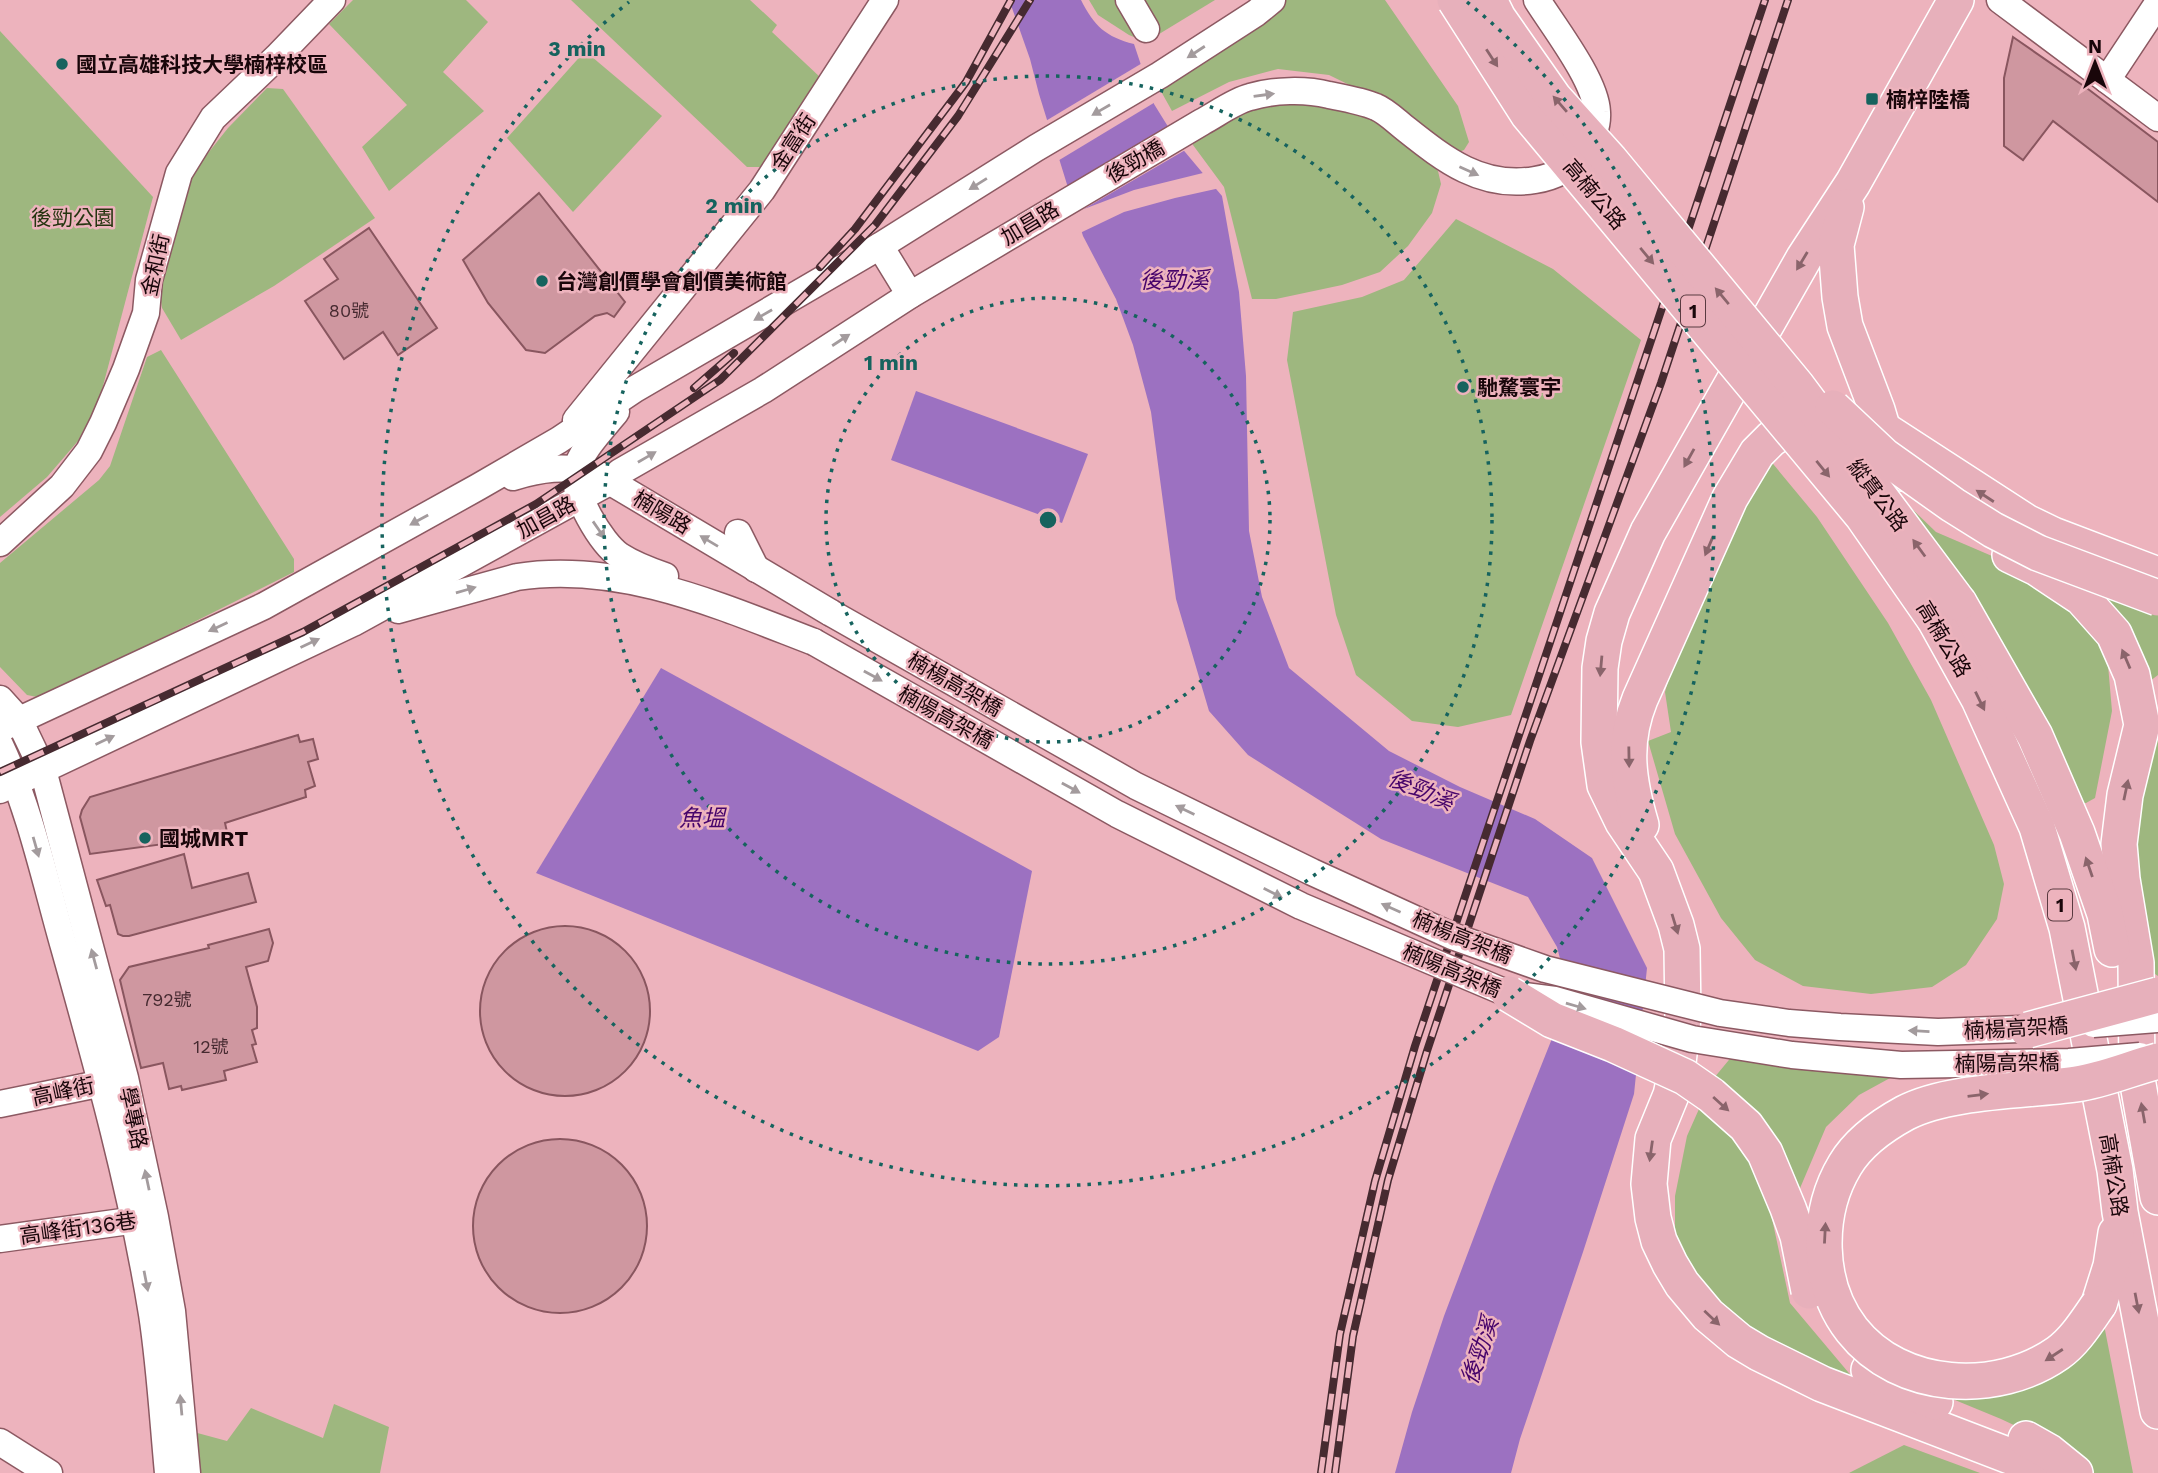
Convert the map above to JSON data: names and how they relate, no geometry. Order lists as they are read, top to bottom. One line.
{"streets":{"main road":["高楠公路","1","縱貫公路"],"street":["金富街","後勁橋","加昌路","金和街","楠陽路","楠楊高架橋","楠陽高架橋","高峰街","學專路","高峰街136巷"]},"crossings":[["後勁橋","加昌路"],["高楠公路","縱貫公路"],["高楠公路","楠陽高架橋"],["加昌路","楠陽路"],["加昌路","學專路"],["楠陽路","楠楊高架橋"],["高峰街","學專路"],["學專路","高峰街136巷"]],"one_way":["楠楊高架橋","楠陽高架橋"],"water":["後勁溪","魚塭"],"parks":["後勁公園"],"places":{"other":["國立高雄科技大學楠梓校區","台灣創價學會創價美術館","馳騖寰宇","國城MRT"],"transit":["楠梓陸橋"]},"house_numbers":["80號","792號","12號"],"north":"top","rings":["3 min","2 min","1 min"]}
